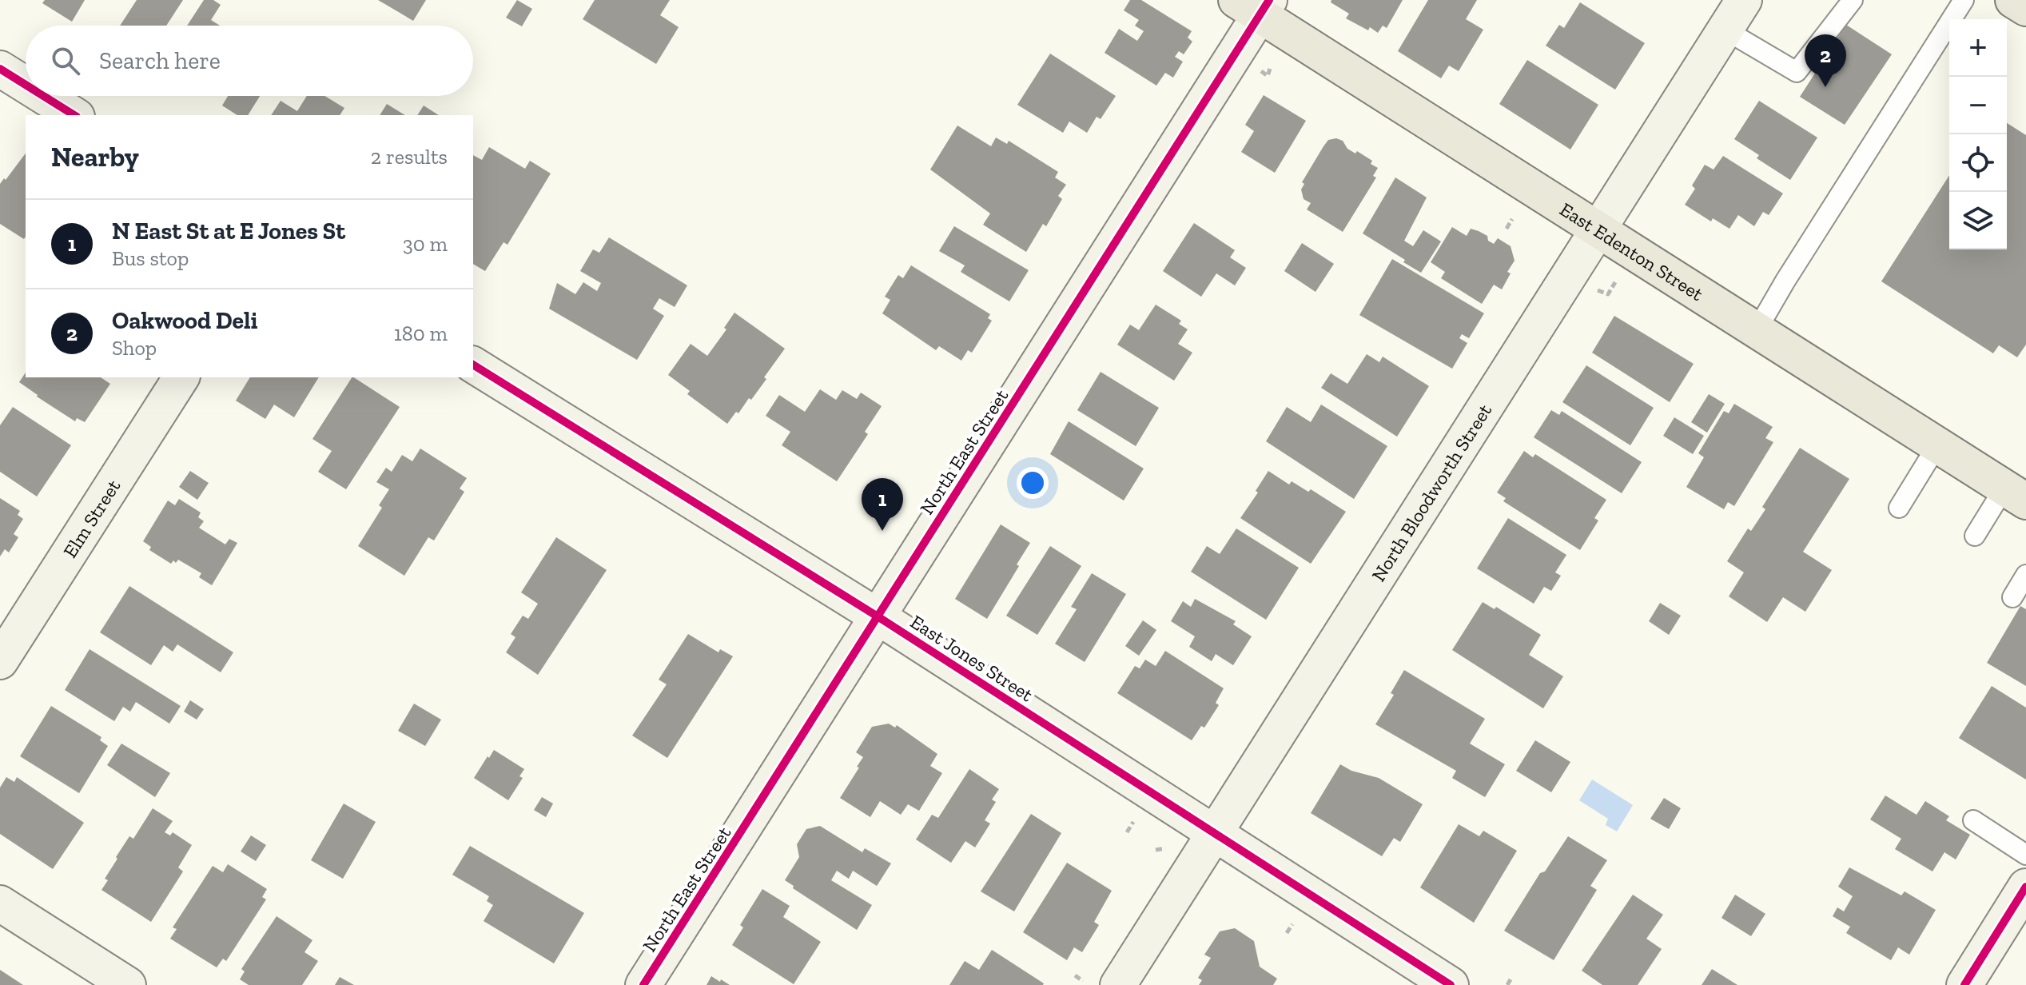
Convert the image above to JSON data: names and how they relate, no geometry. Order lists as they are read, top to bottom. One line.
{"streets":{"main road":["East Edenton Street"],"street":["North East Street","North Bloodworth Street","Elm Street","East Jones Street"]},"crossings":[["East Edenton Street","North East Street"],["East Edenton Street","North Bloodworth Street"],["North East Street","East Jones Street"],["North Bloodworth Street","East Jones Street"]],"page":{"map_buttons":["+","−"],"search":"Search here","pins":["2","1"],"heading":["Nearby","2 results"],"list":[{"mark":"1","name":"N East St at E Jones St","note":"Bus stop","value":"30 m"},{"mark":"2","name":"Oakwood Deli","note":"Shop","value":"180 m"}]}}
